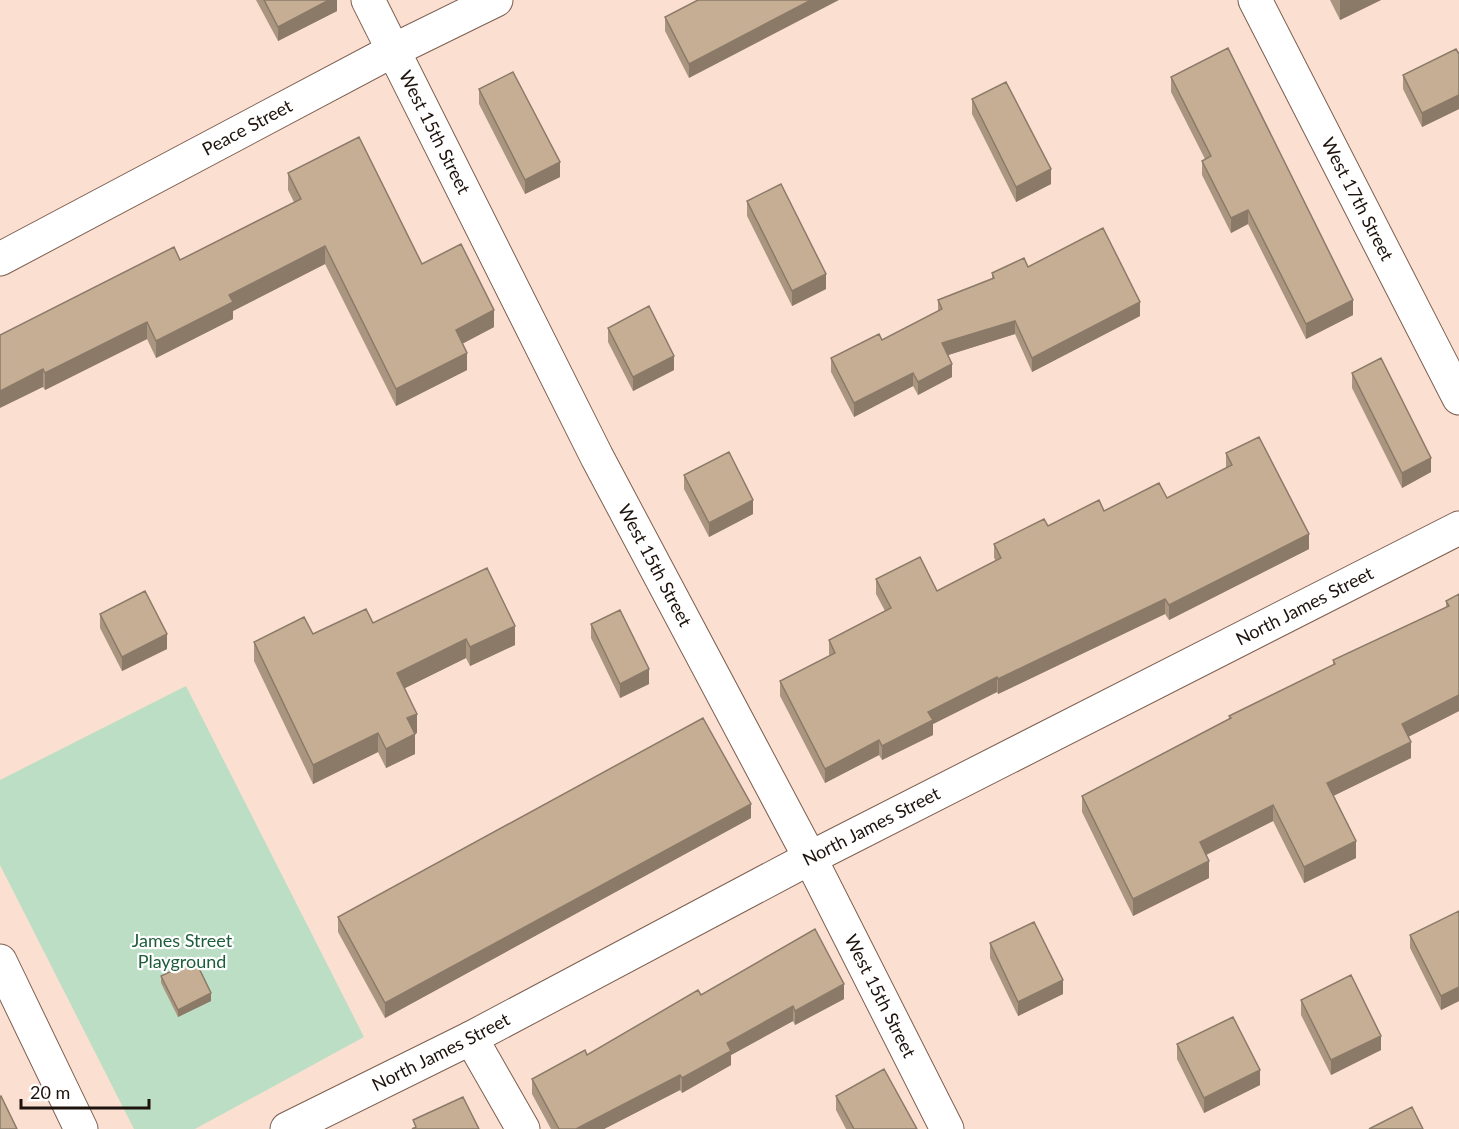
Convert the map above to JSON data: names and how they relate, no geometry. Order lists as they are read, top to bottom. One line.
{"streets":{"street":["Peace Street","West 15th Street","West 17th Street","North James Street"]},"crossings":[["Peace Street","West 15th Street"],["West 15th Street","North James Street"]],"parks":["James Street Playground"],"scale_bar":"20 m"}
